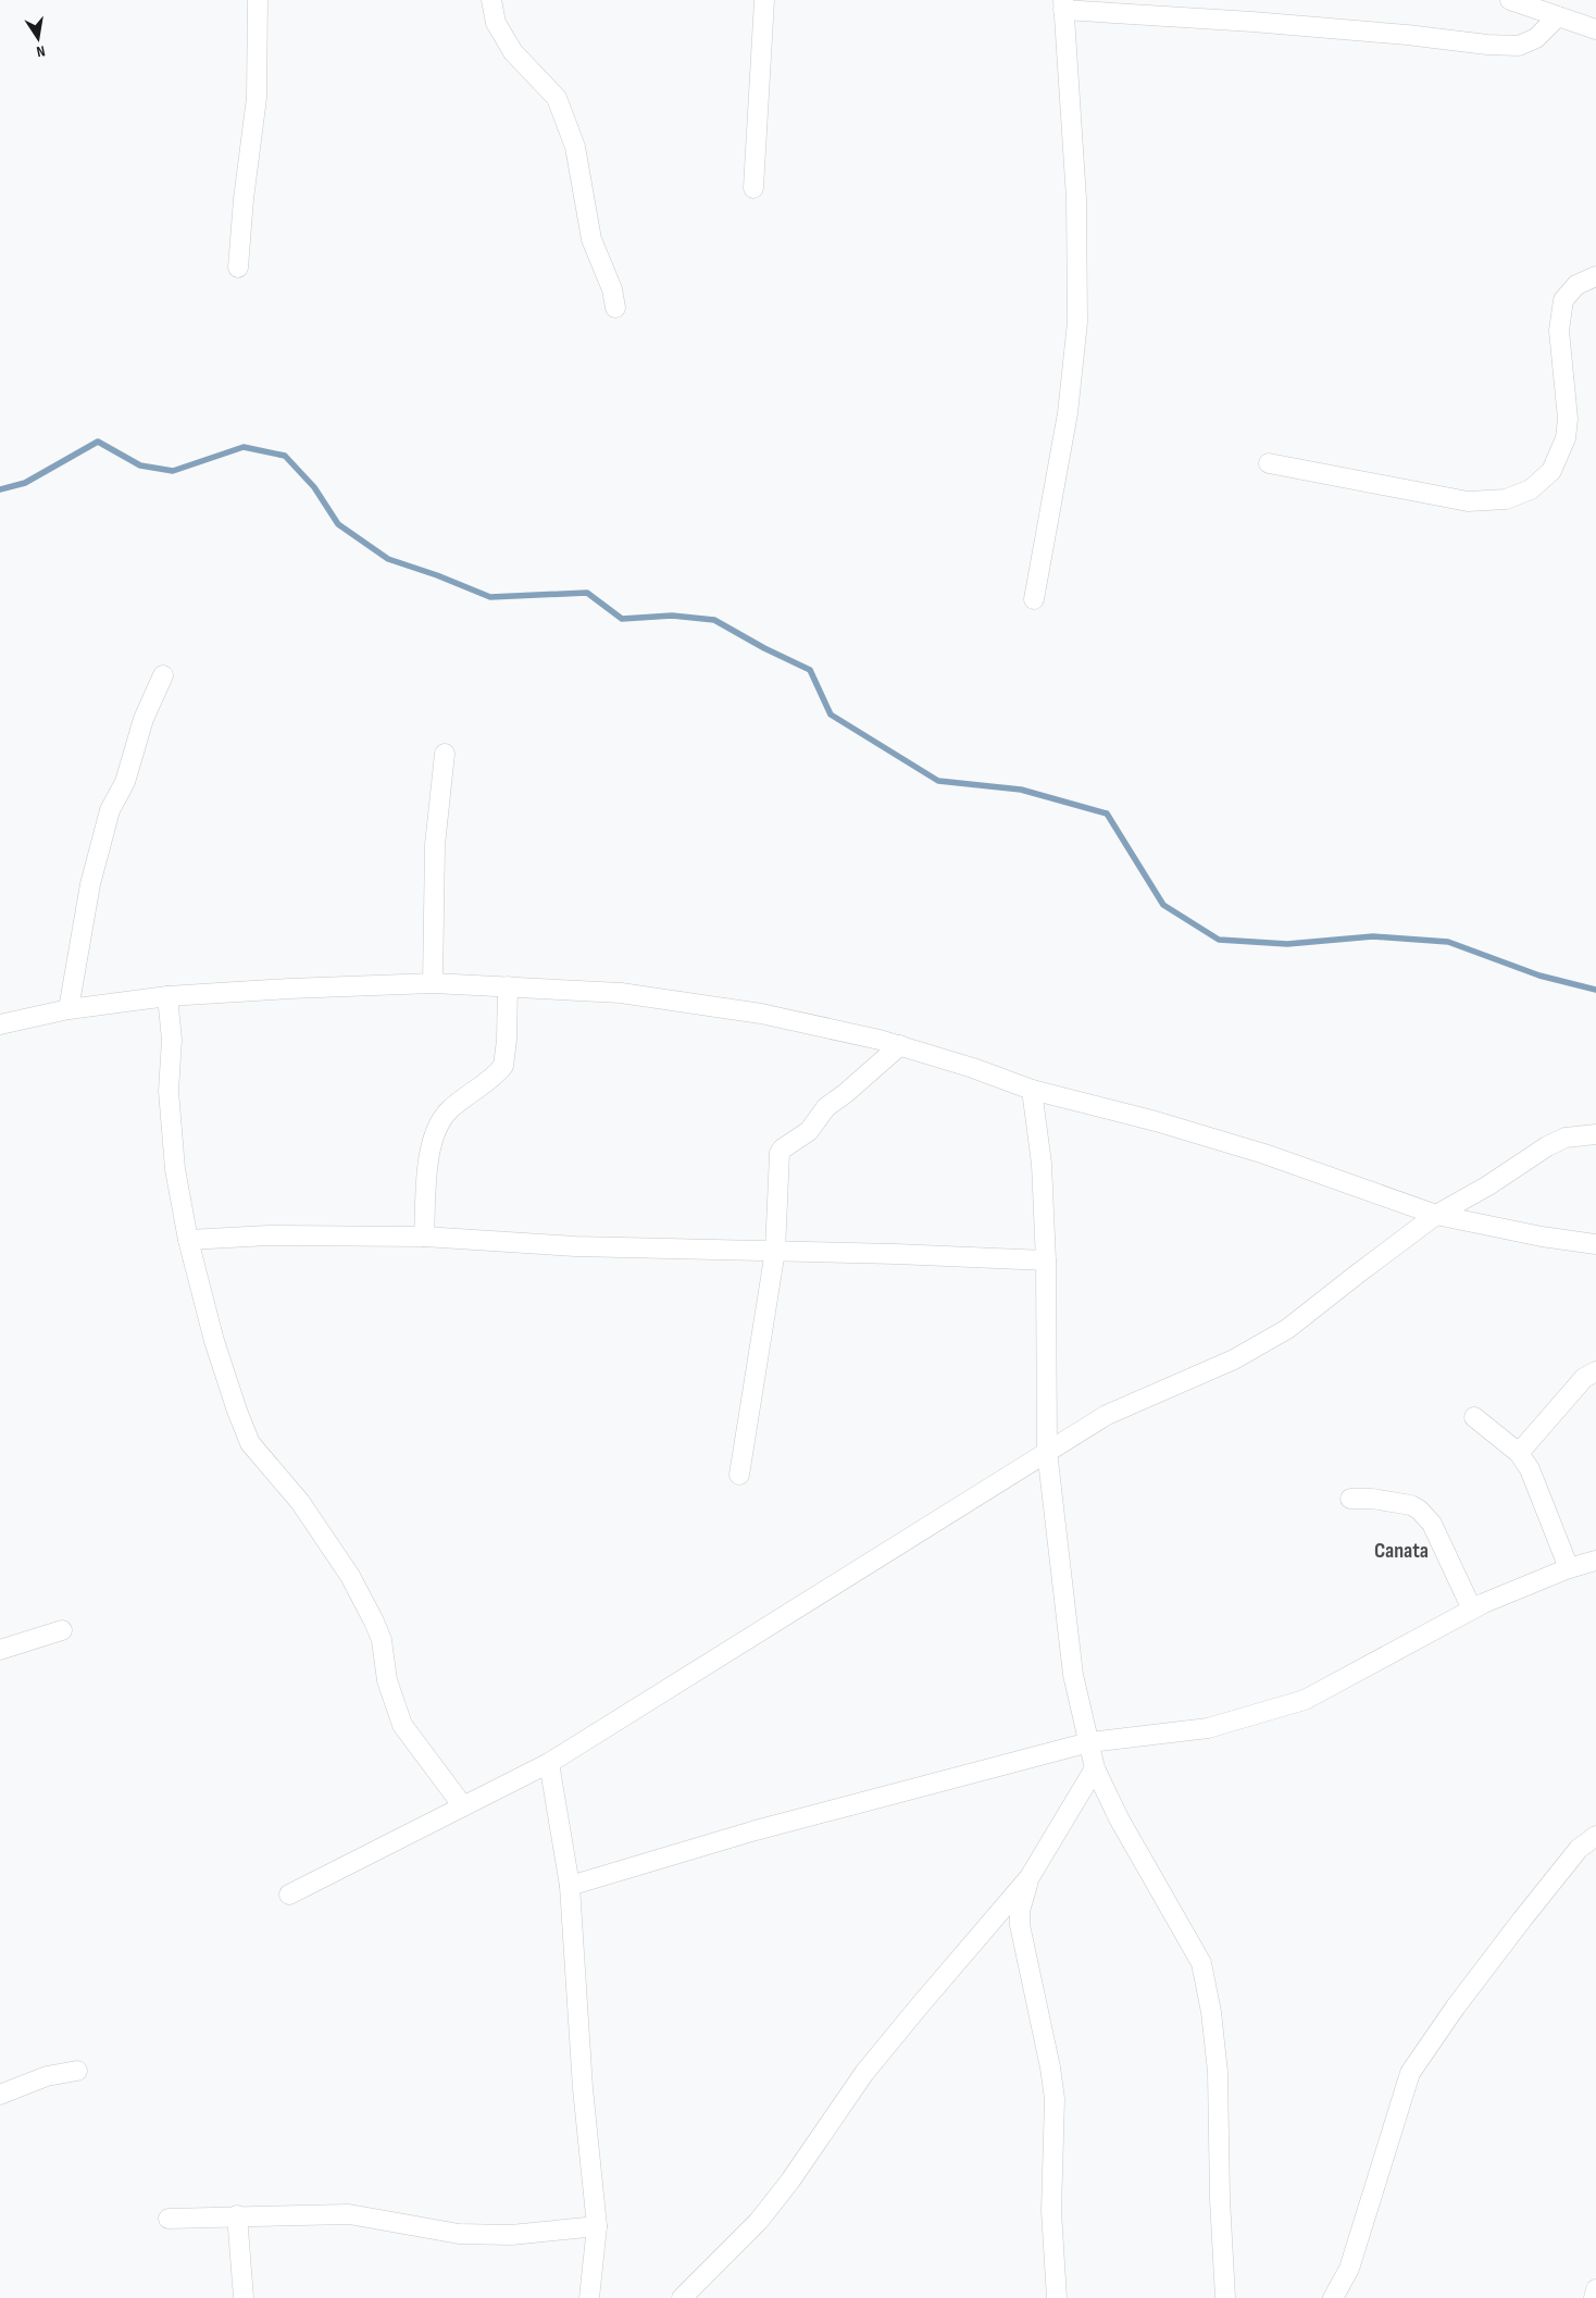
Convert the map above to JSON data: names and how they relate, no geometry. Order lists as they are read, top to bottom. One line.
{"districts":["Canata"],"north":"bottom"}
